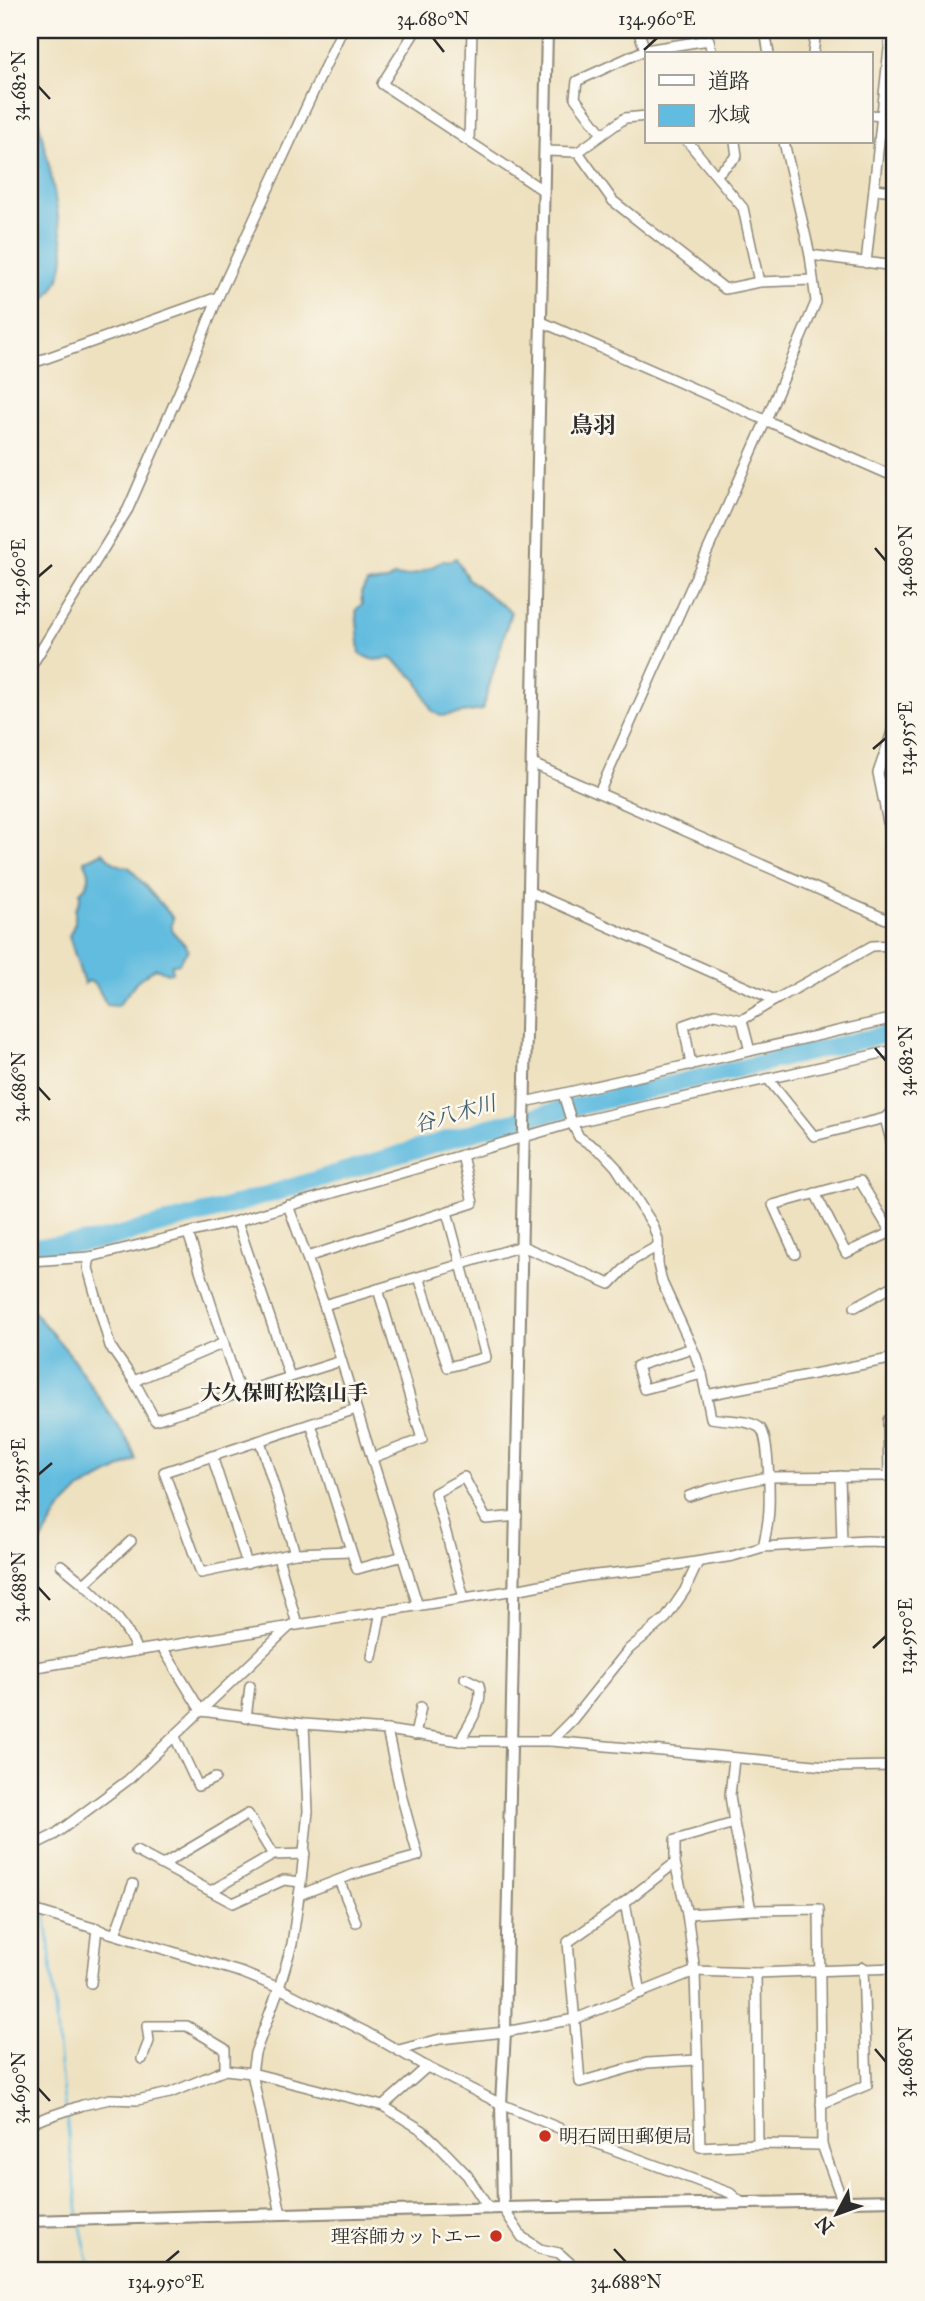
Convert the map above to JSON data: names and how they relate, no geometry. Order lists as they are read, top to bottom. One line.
{"districts":["鳥羽","大久保町松陰山手"],"water":["谷八木川"],"places":["明石岡田郵便局","理容師カットエー"],"legend":["道路","水域"],"north":"bottom left","coordinates":["34.680°N","134.960°E","34.682°N","134.955°E","34.686°N","34.688°N","134.950°E","34.690°N"]}
